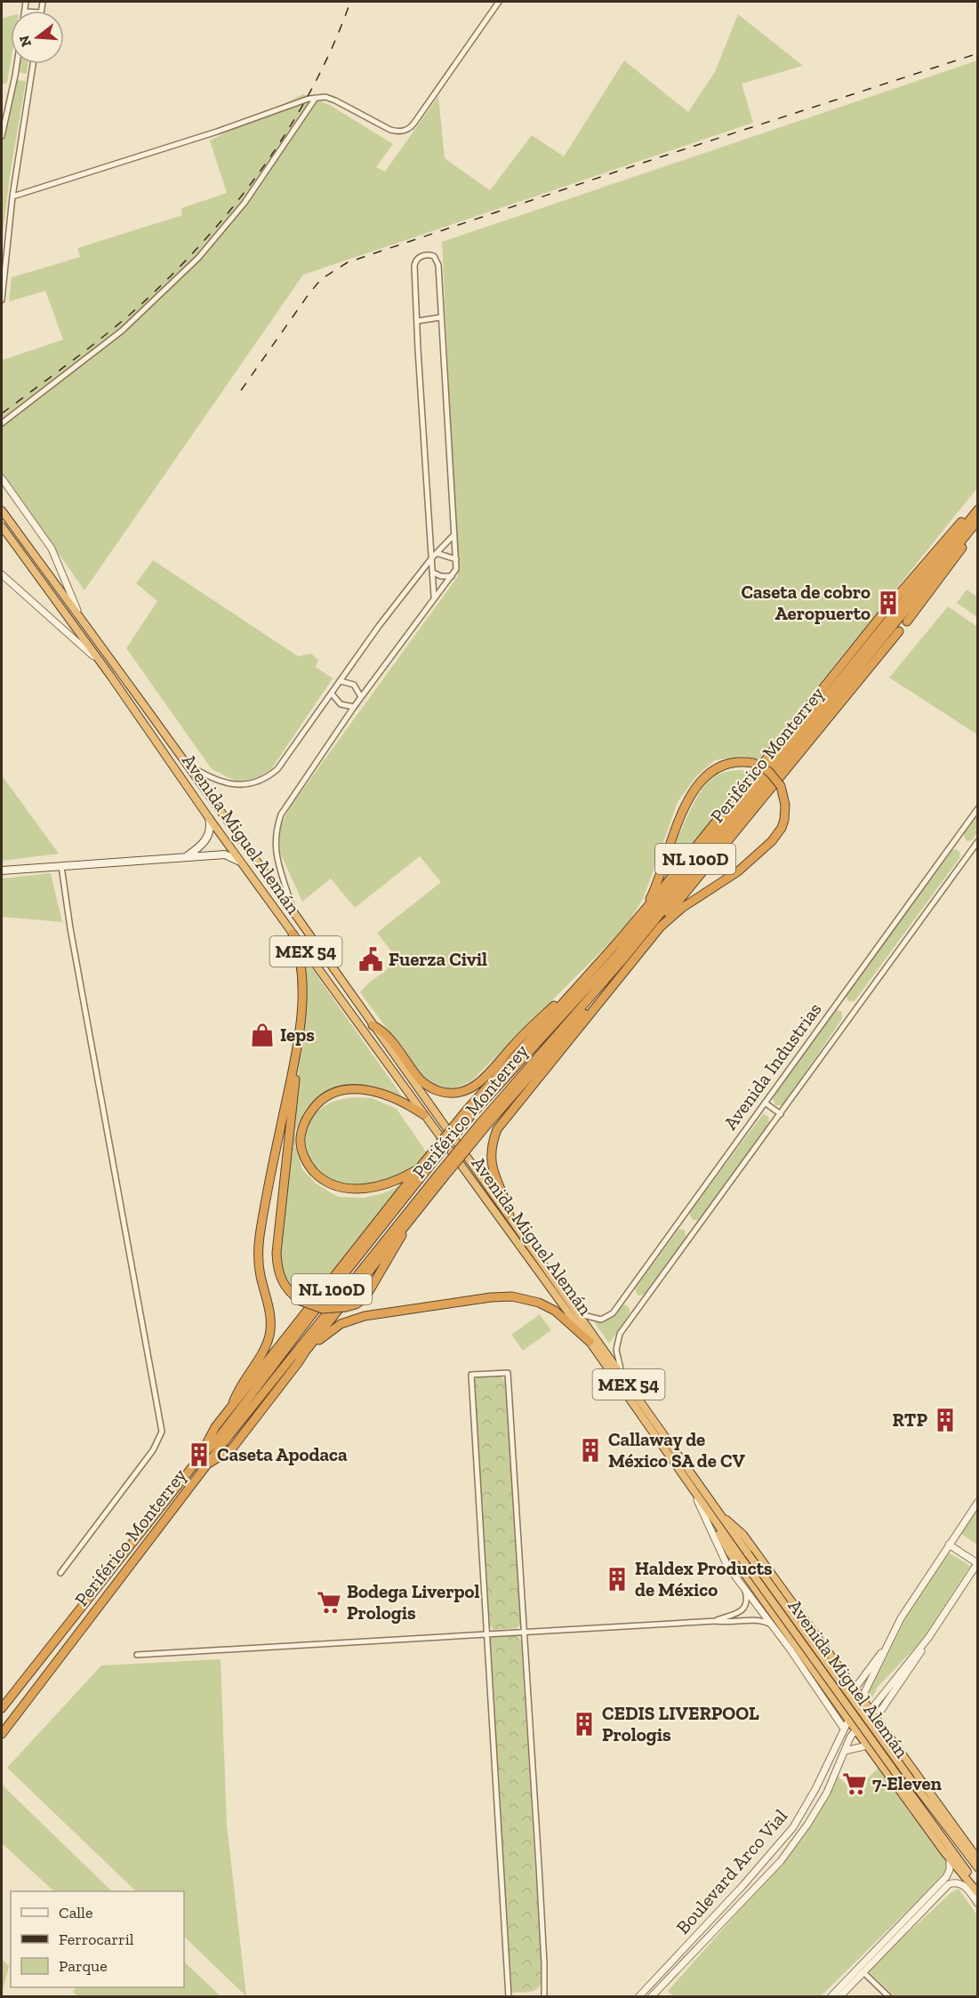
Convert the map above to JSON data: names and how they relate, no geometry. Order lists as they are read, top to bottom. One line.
{"streets":{"highway":["Periférico Monterrey","Avenida Miguel Alemán","NL 100D","MEX 54"],"street":["Avenida Industrias","Boulevard Arco Vial"]},"crossings":[["Avenida Miguel Alemán","Avenida Industrias"]],"places":{"building":["Caseta de cobro Aeropuerto","RTP","Callaway de México SA de CV","Caseta Apodaca","Haldex Products de México","CEDIS LIVERPOOL Prologis"],"public building":["Fuerza Civil"],"shop":["Ieps"],"supermarket":["Bodega Liverpol Prologis","7-Eleven"]},"legend":["Calle","Ferrocarril","Parque"],"north":"left"}
